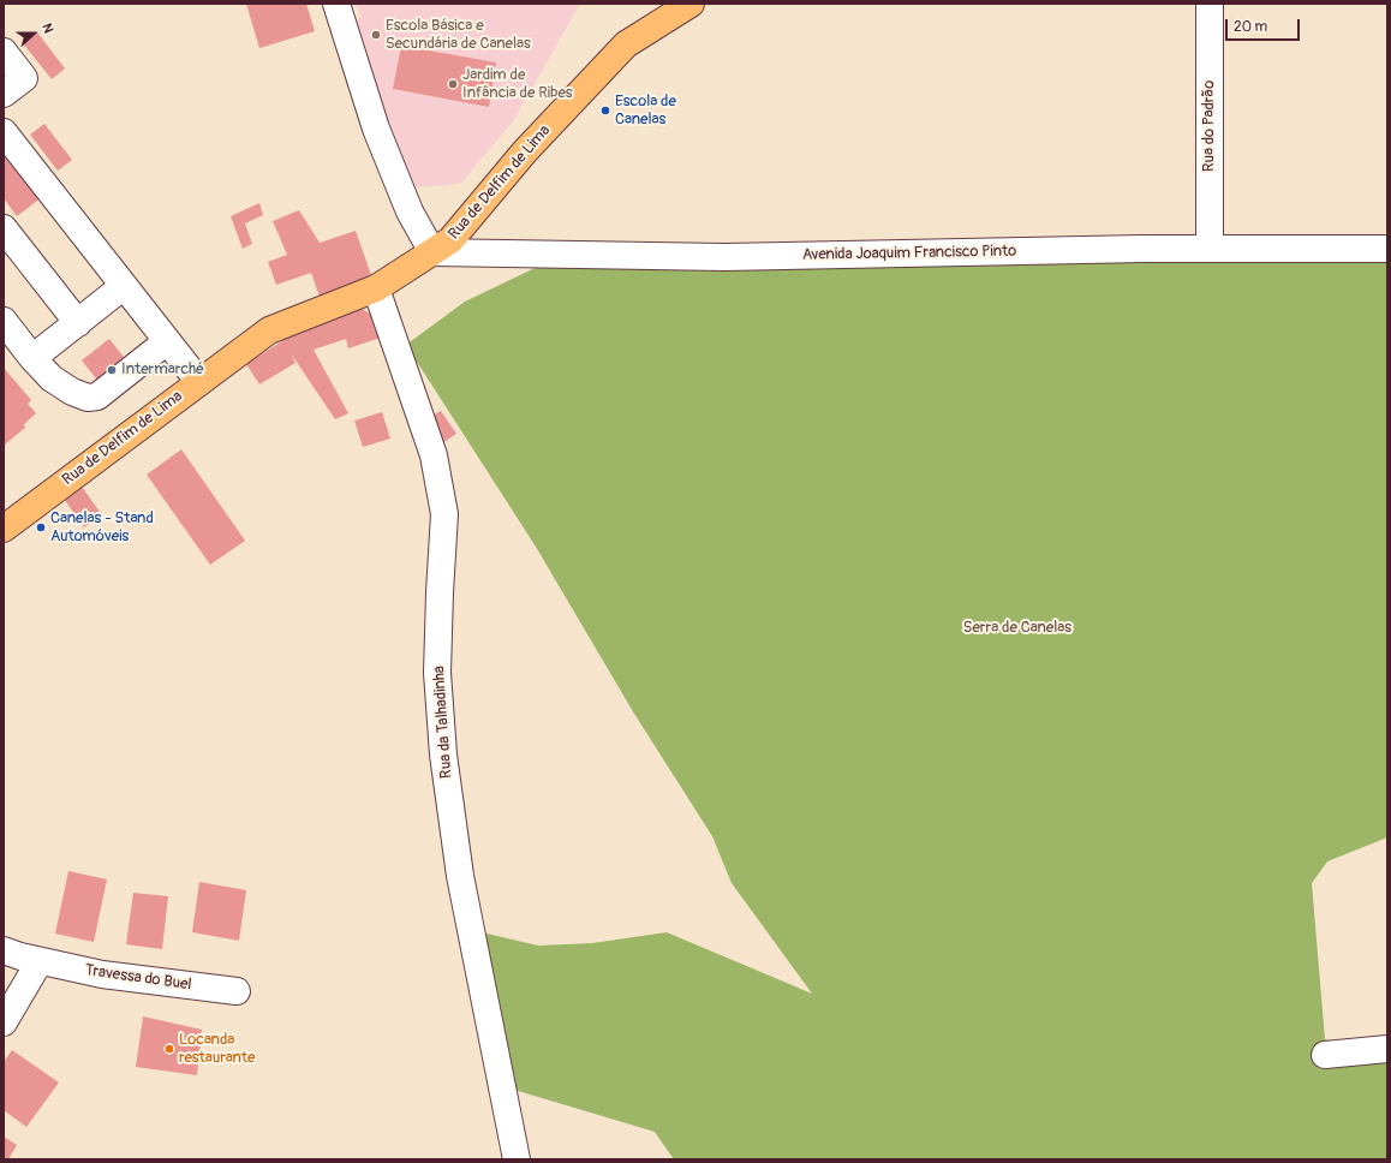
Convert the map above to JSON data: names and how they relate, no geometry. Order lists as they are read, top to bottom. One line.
{"streets":{"main road":["Rua de Delfim de Lima"],"street":["Rua do Padrão","Avenida Joaquim Francisco Pinto","Rua da Talhadinha","Travessa do Buel"]},"crossings":[["Rua do Padrão","Avenida Joaquim Francisco Pinto"],["Rua de Delfim de Lima","Avenida Joaquim Francisco Pinto"],["Rua de Delfim de Lima","Rua da Talhadinha"]],"parks":["Serra de Canelas"],"places":["Escola Básica e Secundária de Canelas","Jardim de Infância de Ribes","Escola de Canelas","Intermarché","Canelas - Stand Automóveis","Locanda restaurante"],"scale_bar":"20 m","north":"right"}
